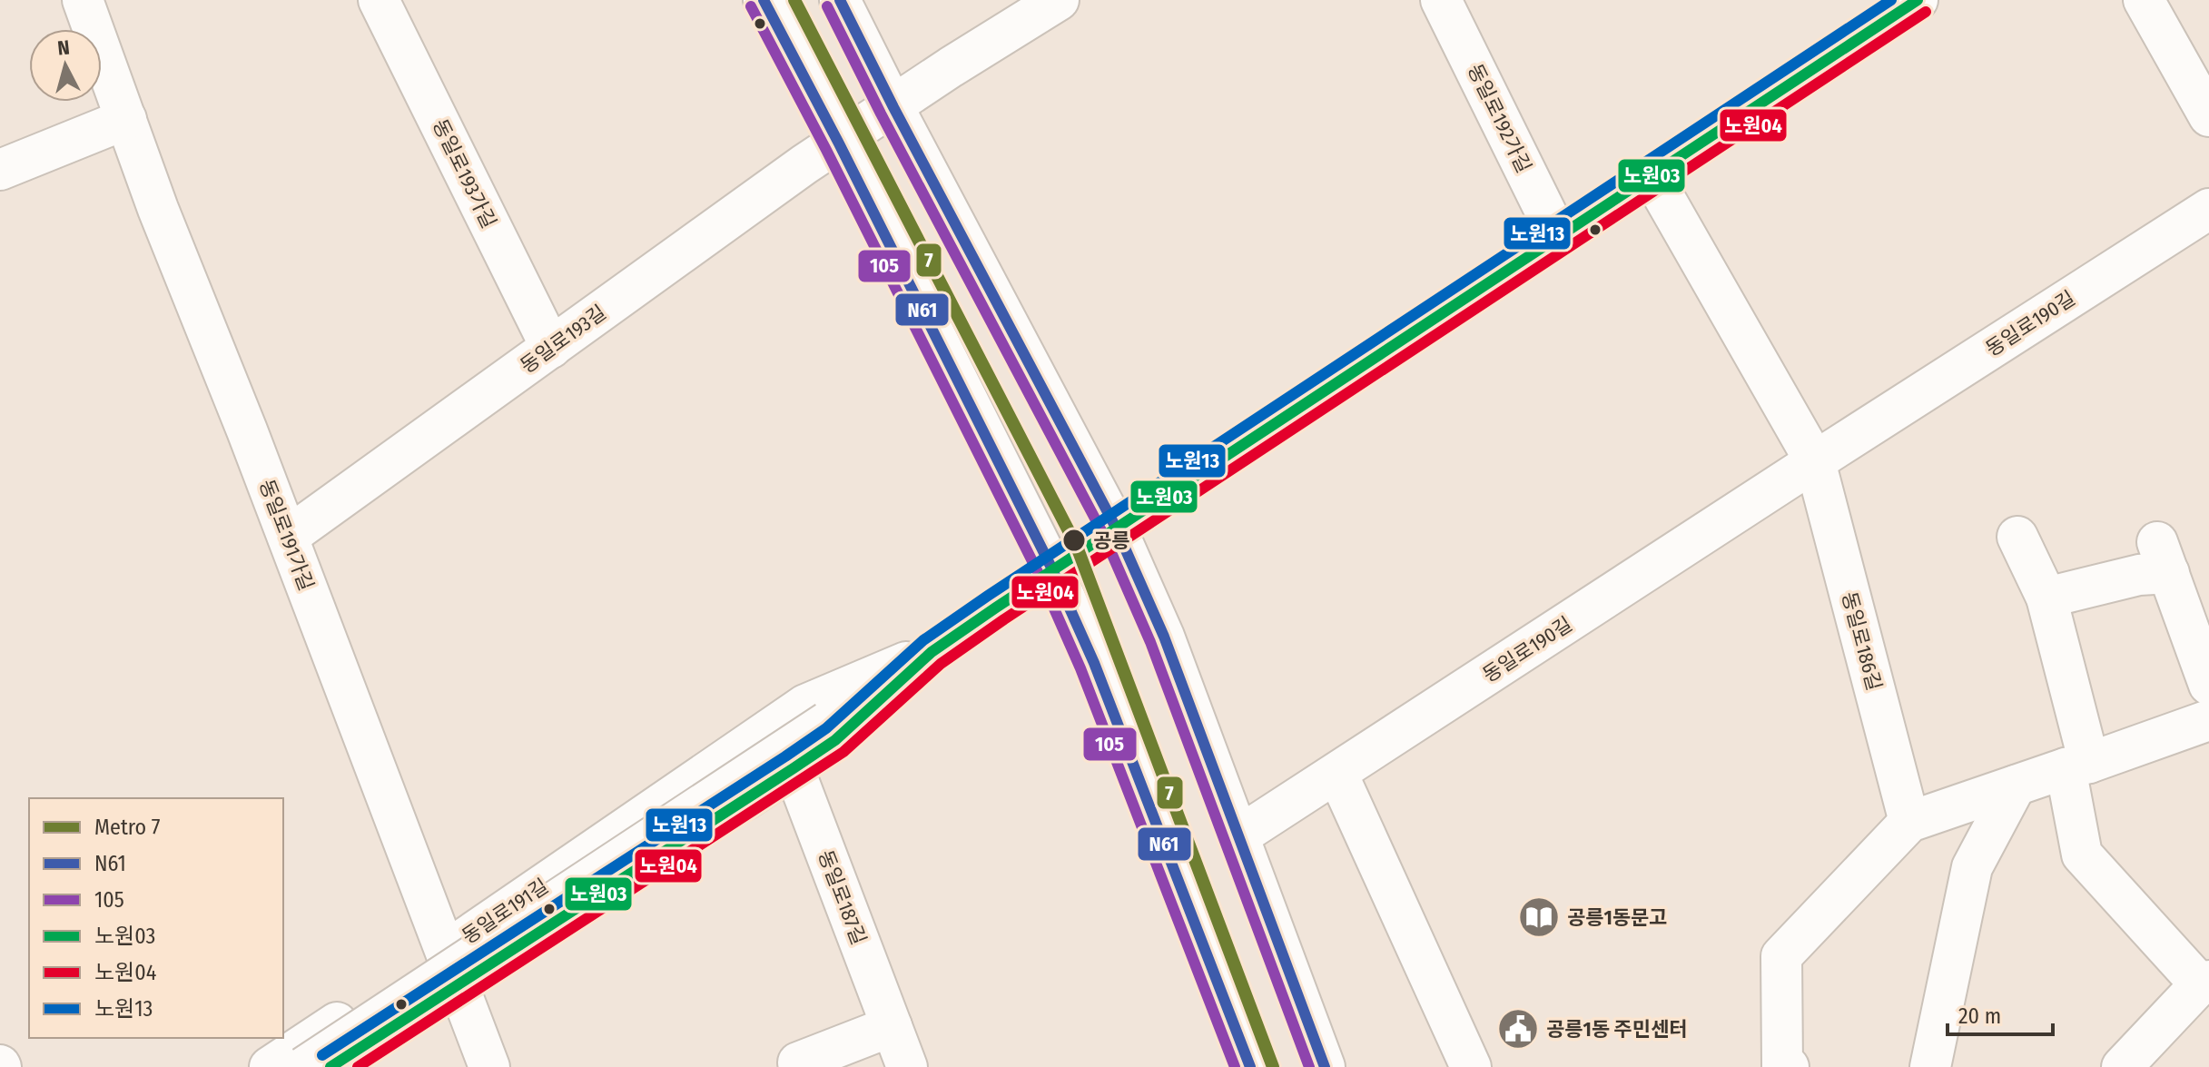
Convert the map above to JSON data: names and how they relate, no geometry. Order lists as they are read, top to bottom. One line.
{"streets":{"street":["동일로192가길","동일로193가길","동일로190길","동일로193길","동일로191가길","동일로186길","동일로187길","동일로191길"]},"crossings":[["동일로192가길","동일로191길"],["동일로193가길","동일로193길"],["동일로190길","동일로186길"],["동일로193길","동일로191가길"],["동일로191가길","동일로191길"],["동일로187길","동일로191길"]],"places":{"other":["공릉"],"library":["공릉1동문고"],"public building":["공릉1동 주민센터"]},"lines":["metro line 7","transit line N61","transit line 노원03","transit line 노원13","transit line 105","transit line 노원04"],"legend":["Metro 7","N61","105","노원03","노원04","노원13"],"scale_bar":"20 m","north":"top"}
